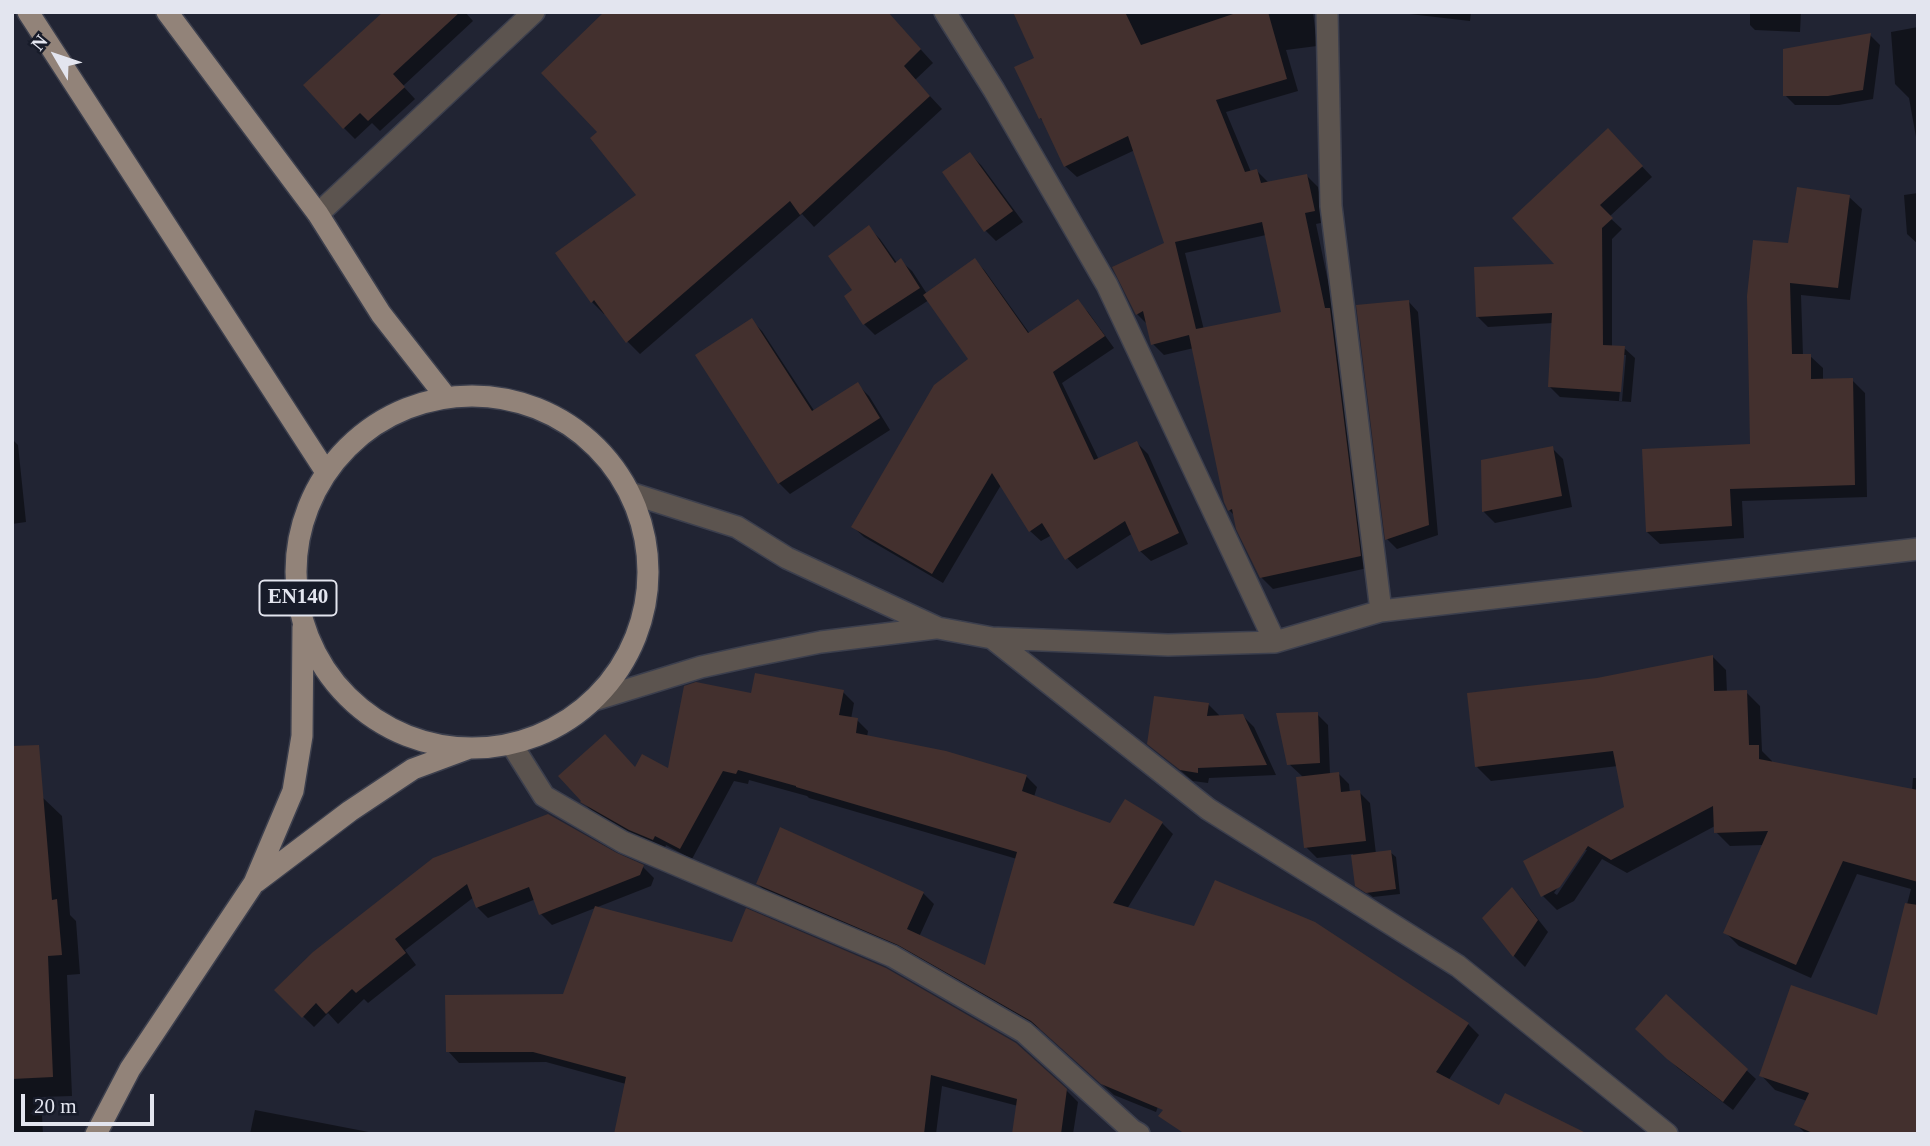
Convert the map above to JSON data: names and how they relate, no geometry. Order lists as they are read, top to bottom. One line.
{"streets":{"main road":["EN140"]},"scale_bar":"20 m","north":"top left"}
